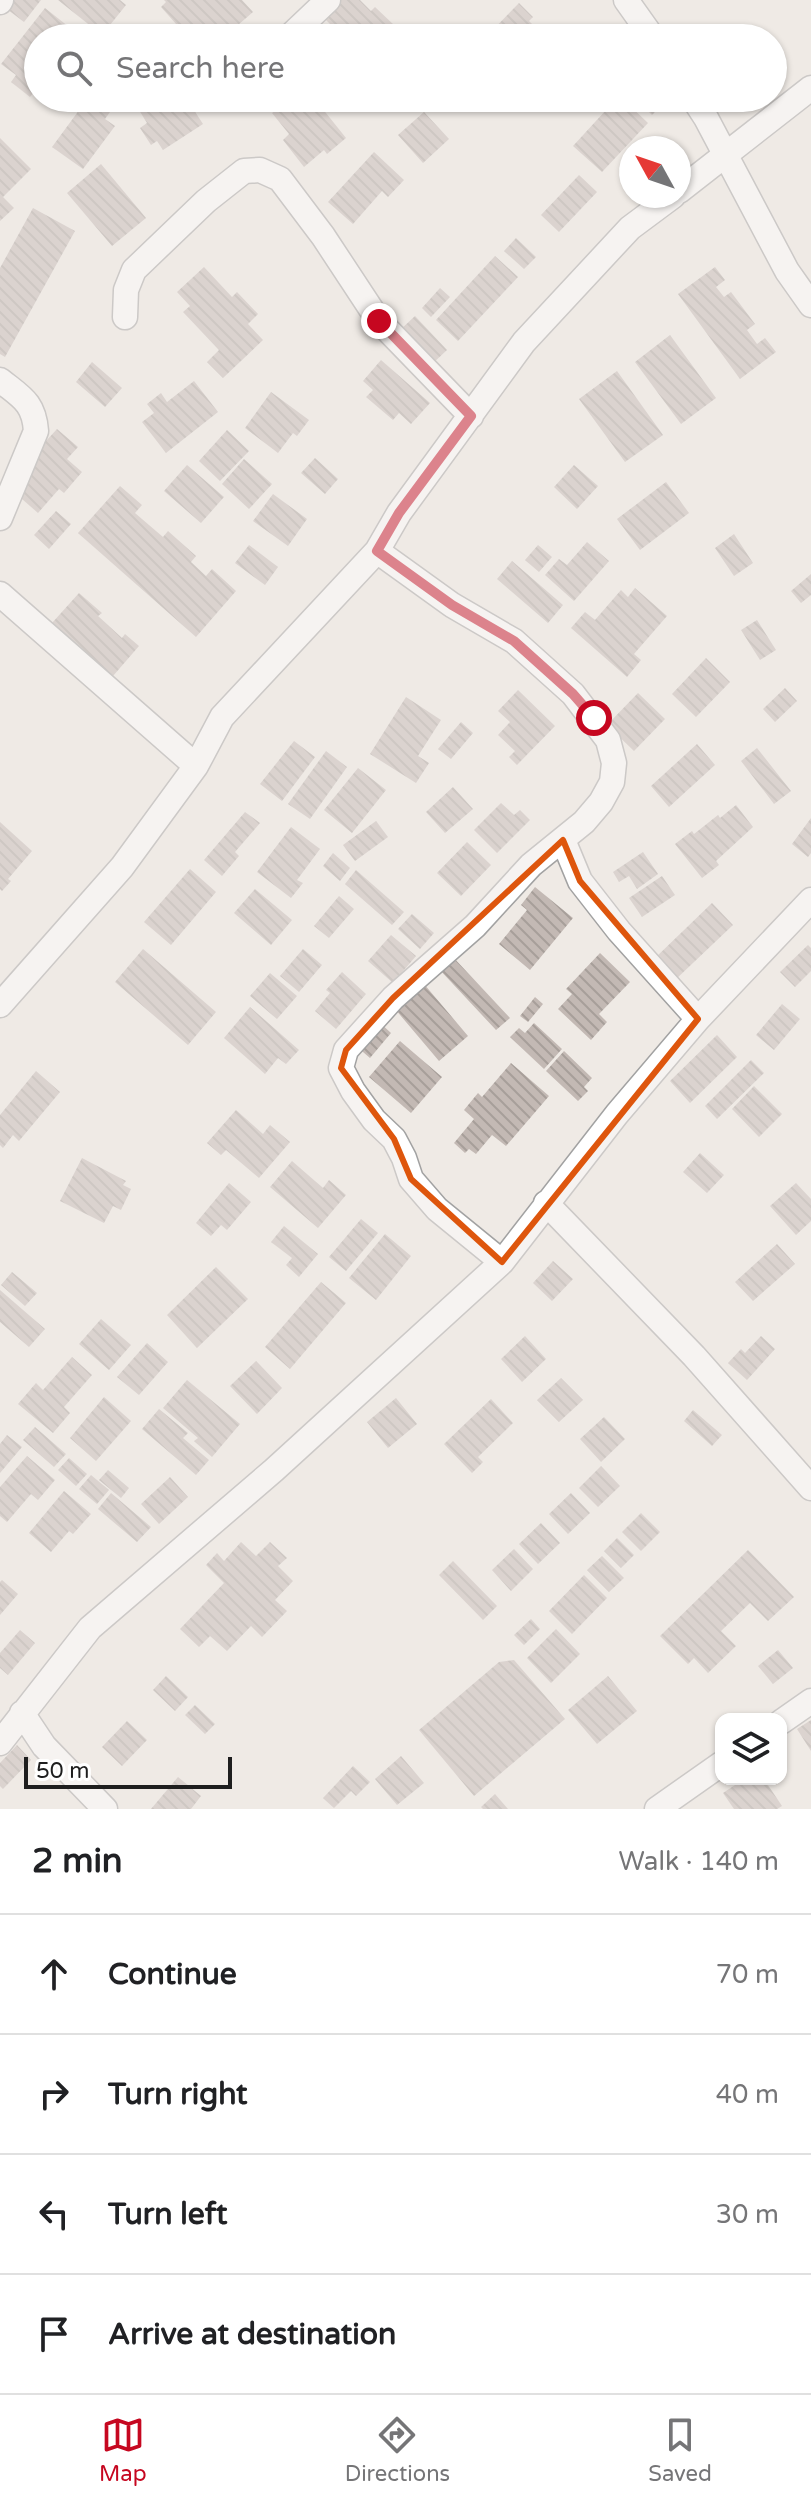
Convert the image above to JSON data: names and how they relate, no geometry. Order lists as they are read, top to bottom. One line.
{"scale_bar":"50 m","north":"top left","page":{"search":"Search here","scale":"50 m","heading":["2 min","Walk · 140 m"],"list":[["Continue","70 m"],["Turn right","40 m"],["Turn left","30 m"],"Arrive at destination"],"nav":["Map","Directions","Saved"]}}
